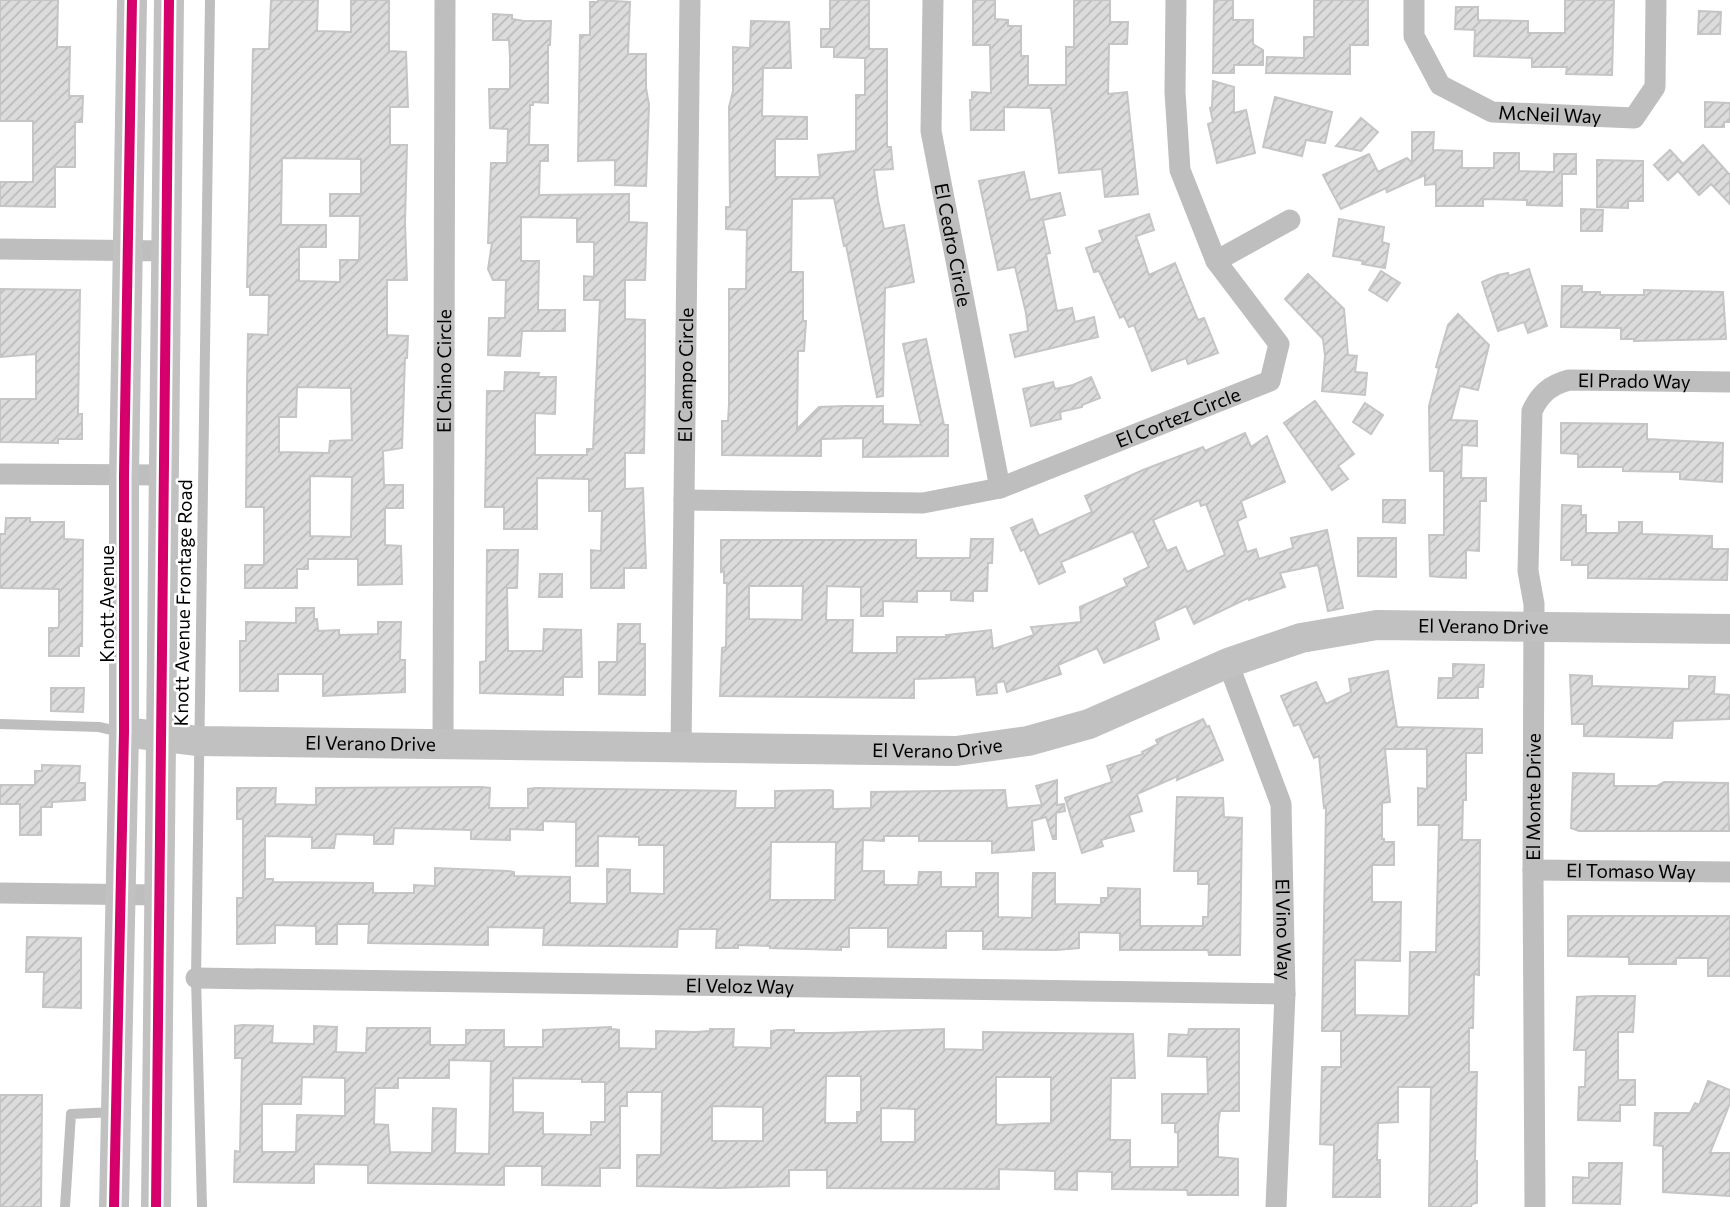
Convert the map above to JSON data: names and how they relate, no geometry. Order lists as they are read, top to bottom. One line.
{"streets":{"main road":["Knott Avenue","El Verano Drive"],"street":["McNeil Way","El Cedro Circle","El Chino Circle","El Campo Circle","El Prado Way","El Cortez Circle","El Monte Drive","El Tomaso Way","El Vino Way","El Veloz Way"],"lane":["Knott Avenue Frontage Road"]},"crossings":[["El Cedro Circle","El Cortez Circle"],["El Chino Circle","El Verano Drive"],["El Campo Circle","El Cortez Circle"],["El Campo Circle","El Verano Drive"],["El Prado Way","El Monte Drive"],["Knott Avenue Frontage Road","El Verano Drive"],["Knott Avenue Frontage Road","El Veloz Way"],["Knott Avenue","El Verano Drive"],["El Verano Drive","El Monte Drive"],["El Verano Drive","El Vino Way"],["El Monte Drive","El Tomaso Way"],["El Vino Way","El Veloz Way"]]}
